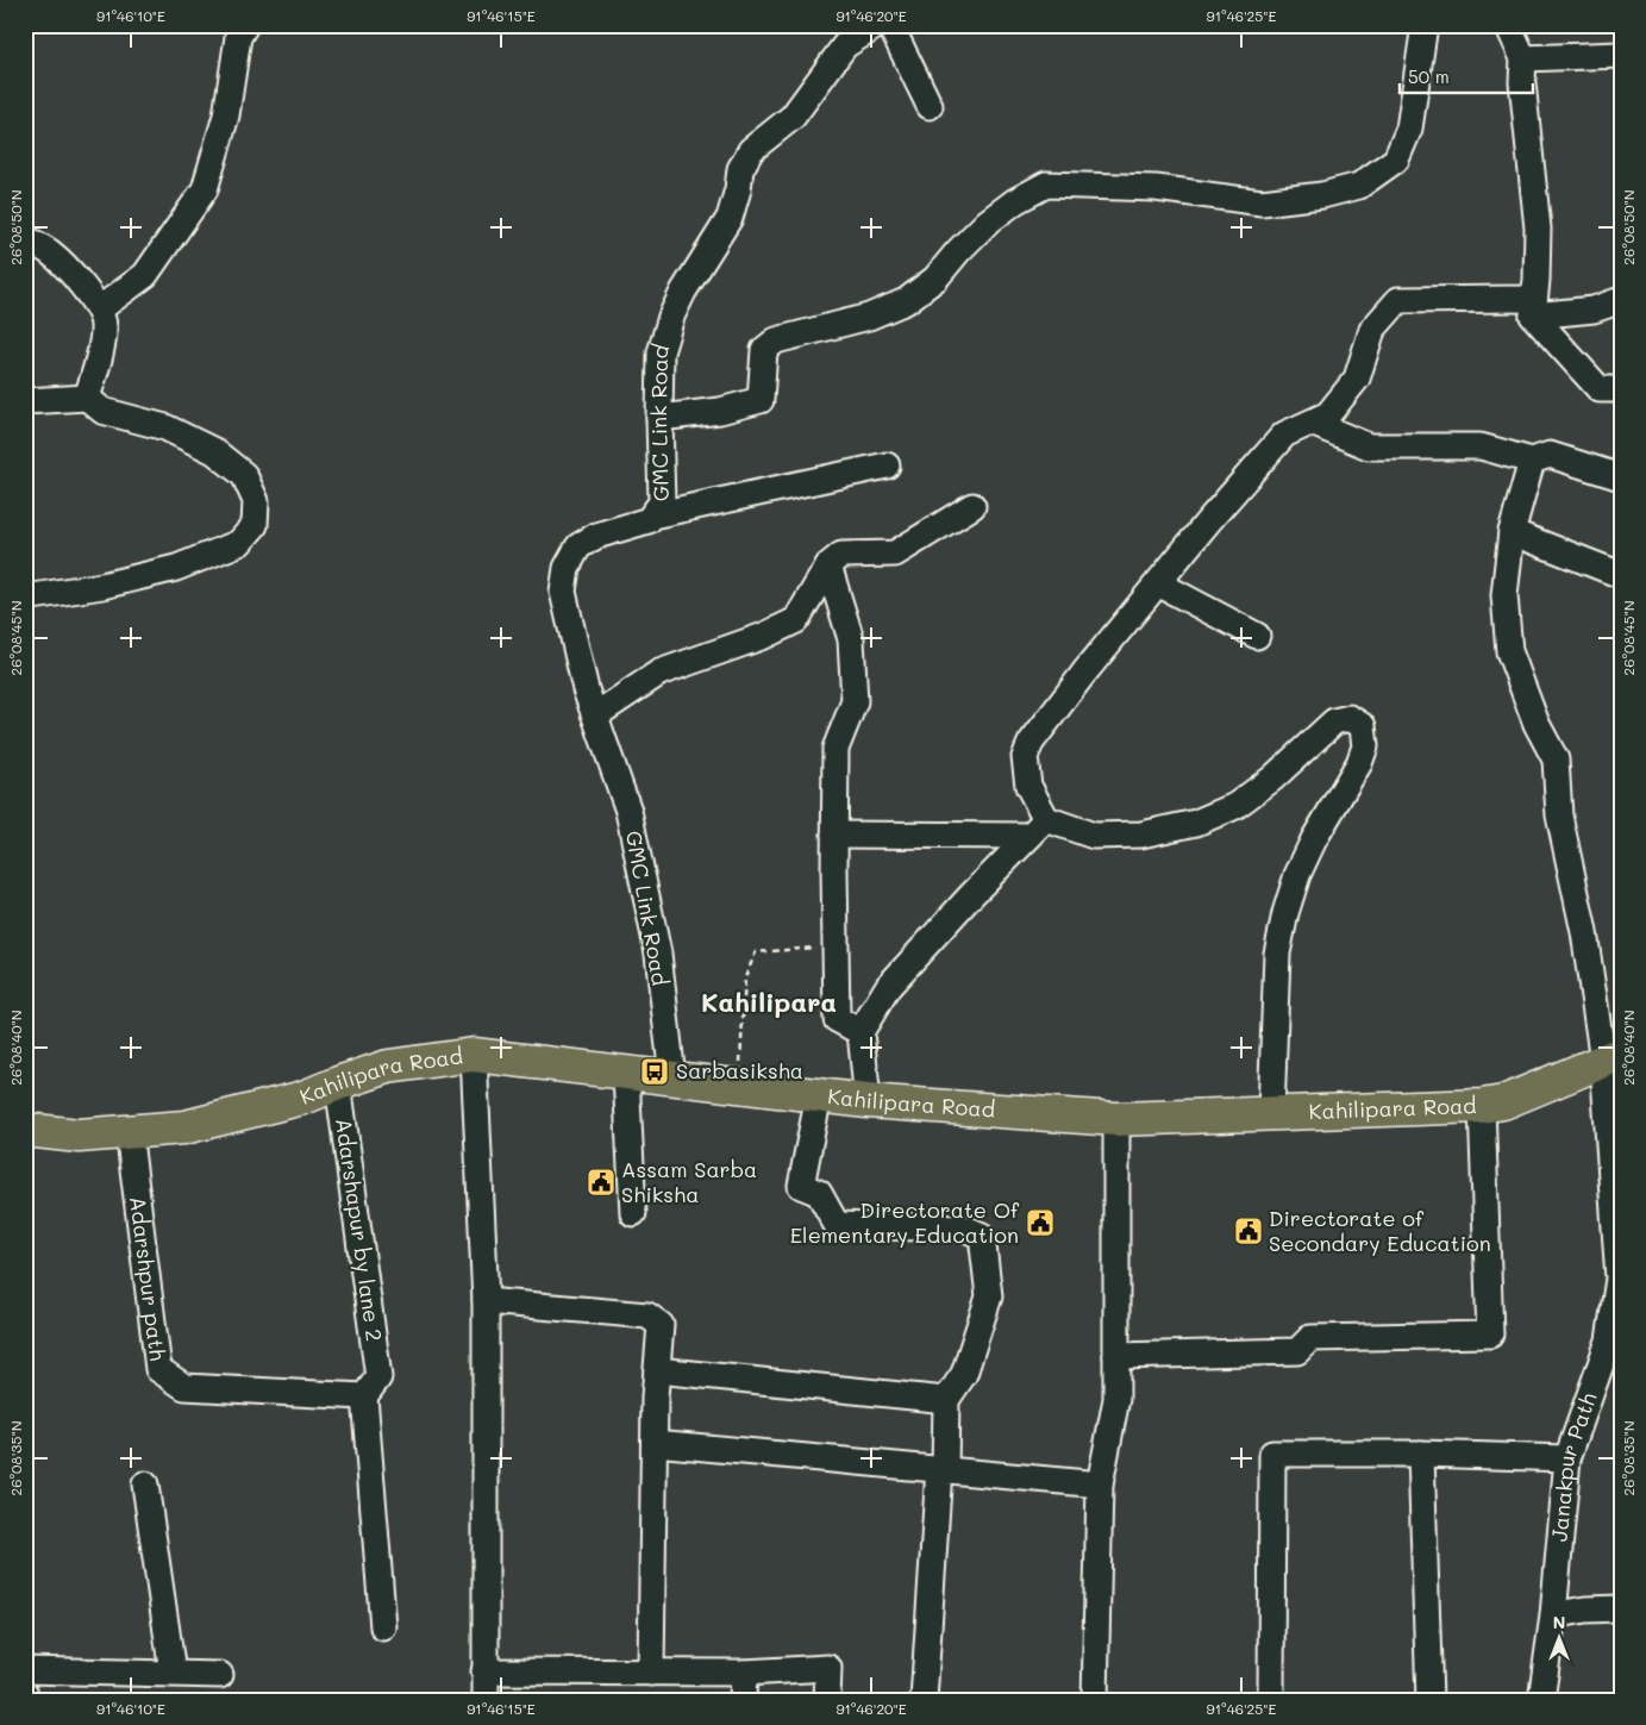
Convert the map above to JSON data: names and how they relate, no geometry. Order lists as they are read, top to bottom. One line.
{"streets":{"main road":["Kahilipara Road"],"street":["GMC Link Road","Adarshapur by lane 2","Adarshpur path","Janakpur Path"]},"crossings":[["GMC Link Road","Kahilipara Road"],["Kahilipara Road","Adarshapur by lane 2"],["Kahilipara Road","Adarshpur path"],["Kahilipara Road","Janakpur Path"],["Adarshapur by lane 2","Adarshpur path"]],"districts":["Kahilipara"],"places":{"bus stop":["Sarbasiksha"],"public building":["Assam Sarba Shiksha","Directorate Of Elementary Education","Directorate of Secondary Education"]},"scale_bar":"50 m","north":"top","coordinates":["91°46'10\"E","91°46'15\"E","91°46'20\"E","91°46'25\"E","26°08'50\"N","26°08'45\"N","26°08'40\"N","26°08'35\"N"]}
